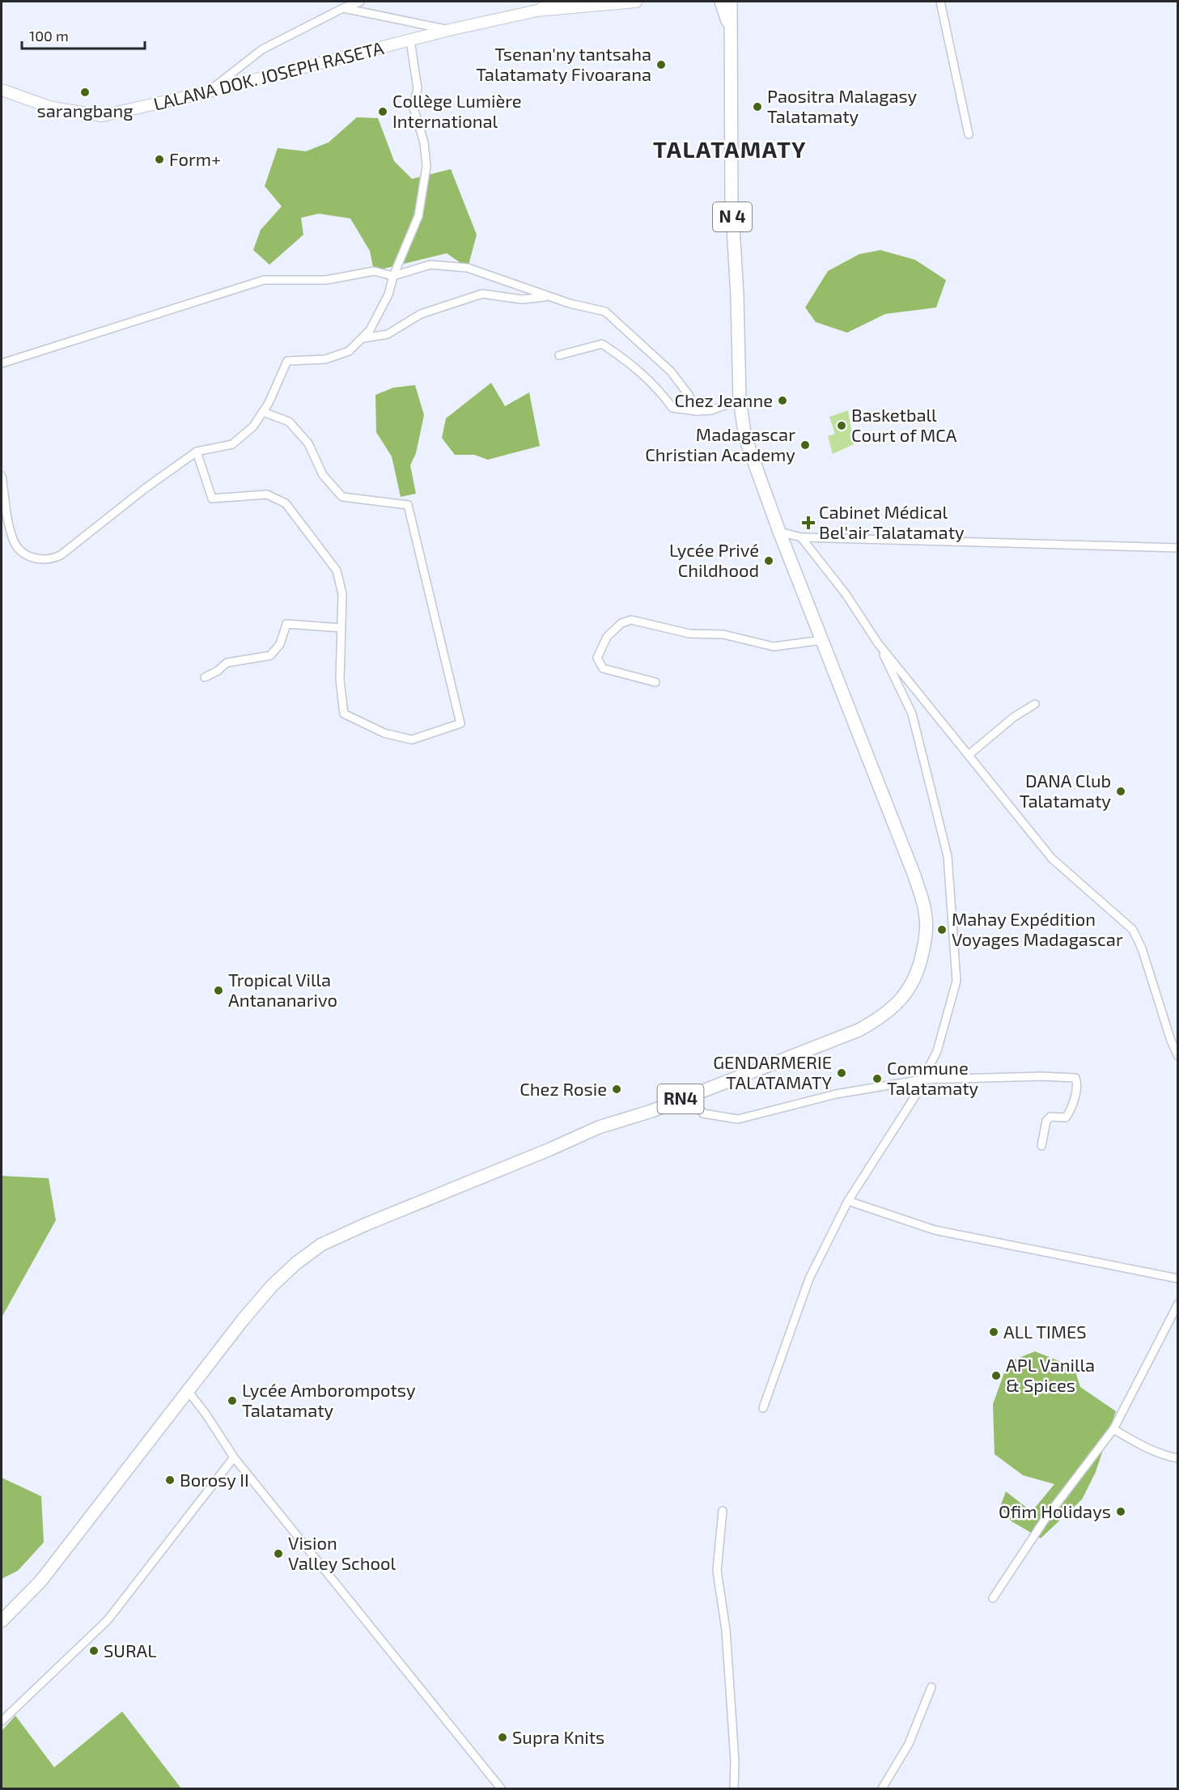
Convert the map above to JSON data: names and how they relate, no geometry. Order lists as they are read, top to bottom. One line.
{"streets":{"main road":["LALANA DOK. JOSEPH RASETA","N 4","RN4"]},"crossings":[["N 4","RN4"]],"districts":["TALATAMATY"],"places":{"other":["Tsenan'ny tantsaha Talatamaty Fivoarana","sarangbang","Paositra Malagasy Talatamaty","Collège Lumière International","Form+","Chez Jeanne","Basketball Court of MCA","Madagascar Christian Academy","Lycée Privé Childhood","DANA Club Talatamaty","Mahay Expédition Voyages Madagascar","Tropical Villa Antananarivo","GENDARMERIE TALATAMATY","Commune Talatamaty","Chez Rosie","ALL TIMES","APL Vanilla & Spices","Lycée Amborompotsy Talatamaty","Borosy II","Ofim Holidays","Vision Valley School","SURAL","Supra Knits"],"health":["Cabinet Médical Bel'air Talatamaty"]},"scale_bar":"100 m"}
